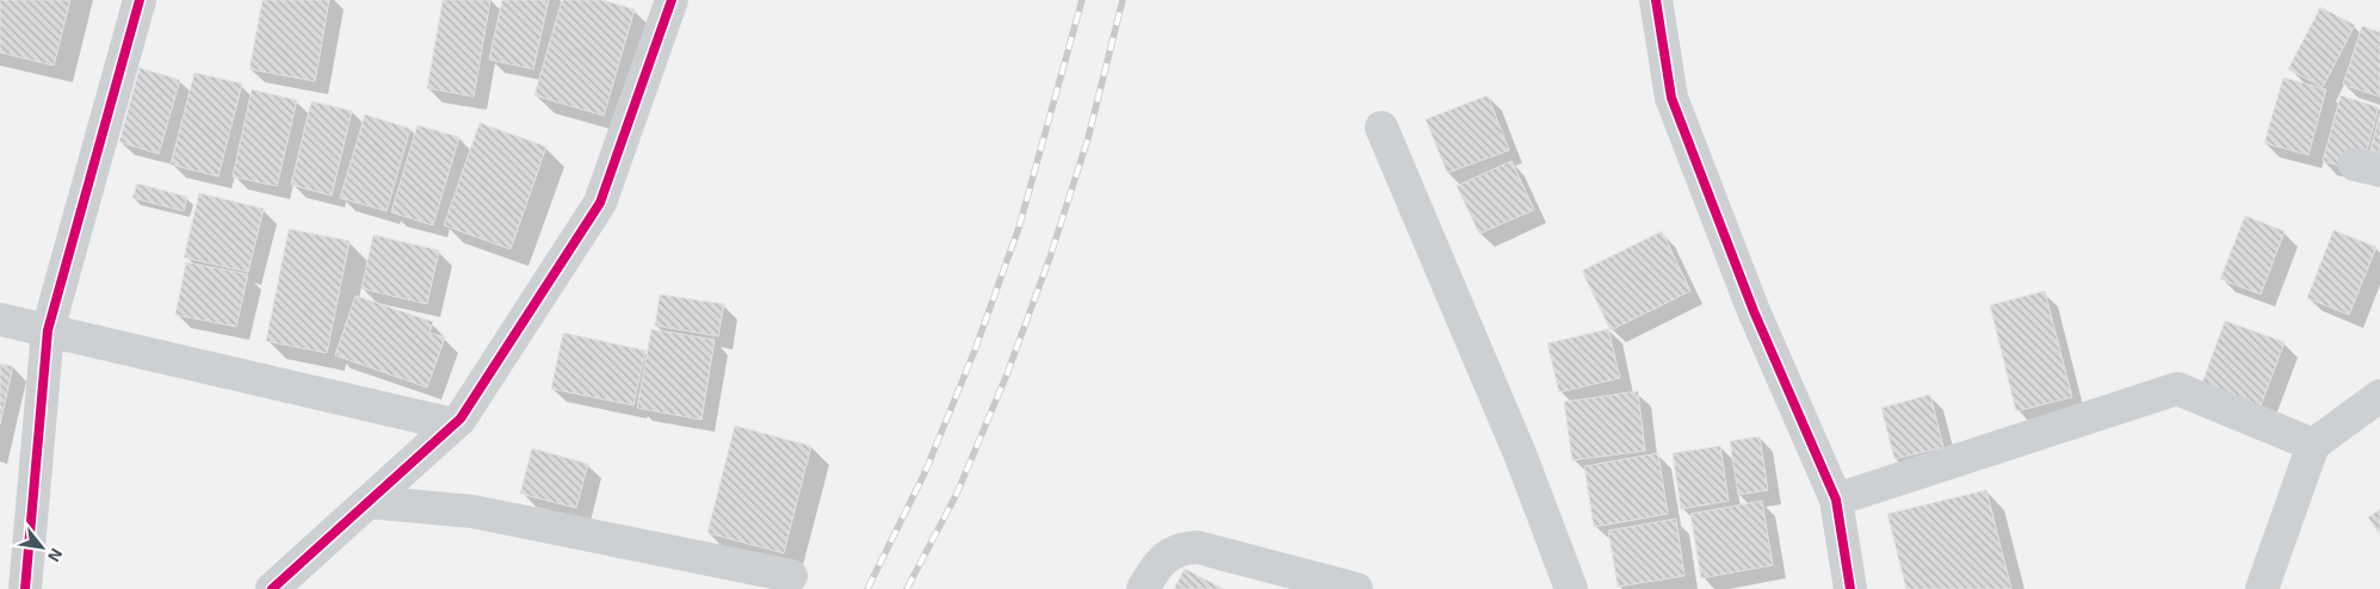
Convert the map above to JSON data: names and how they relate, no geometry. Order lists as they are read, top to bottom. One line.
{"north":"bottom right"}
